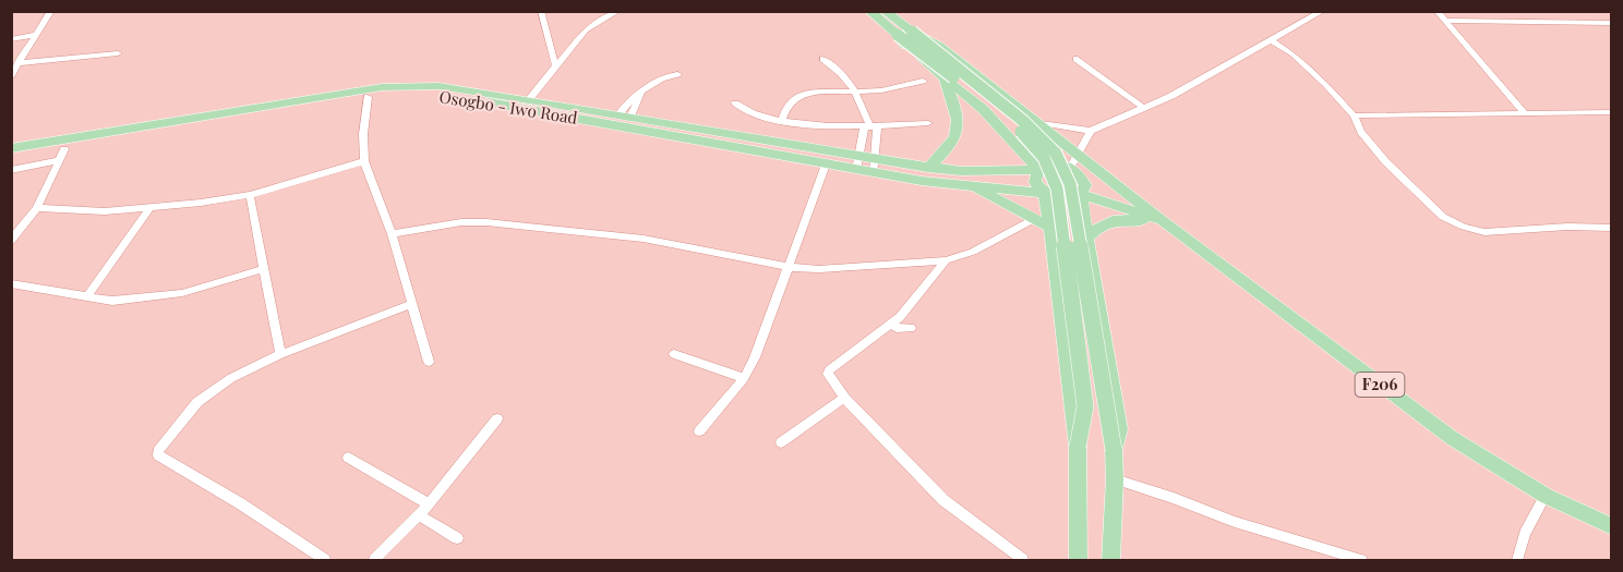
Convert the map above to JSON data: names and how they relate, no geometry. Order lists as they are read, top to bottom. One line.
{"streets":{"main road":["Osogbo - Iwo Road","F206"]}}
